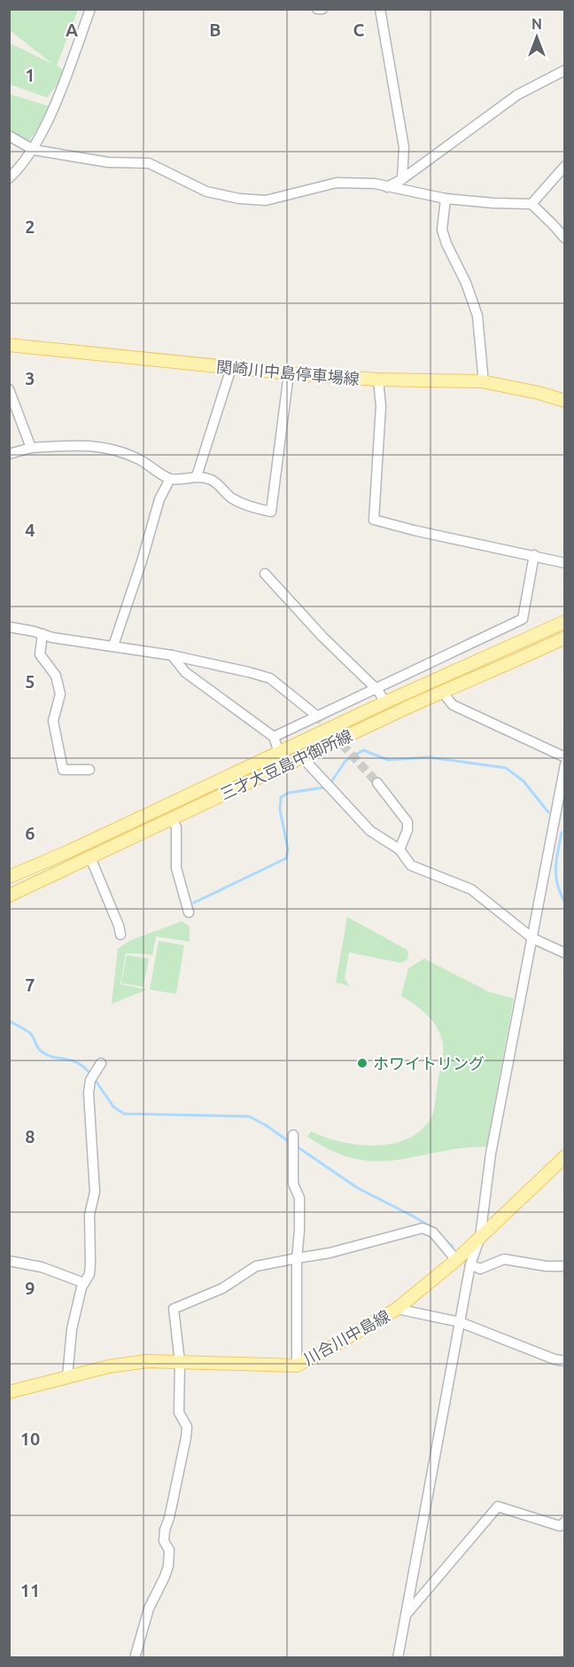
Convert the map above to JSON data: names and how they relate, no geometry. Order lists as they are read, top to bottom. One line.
{"streets":{"main road":["関崎川中島停車場線","三才大豆島中御所線","川合川中島線"]},"places":["ホワイトリング"],"north":"top","grid":{"columns":["A","B","C"],"rows":["1","2","3","4","5","6","7","8","9","10","11"]}}
